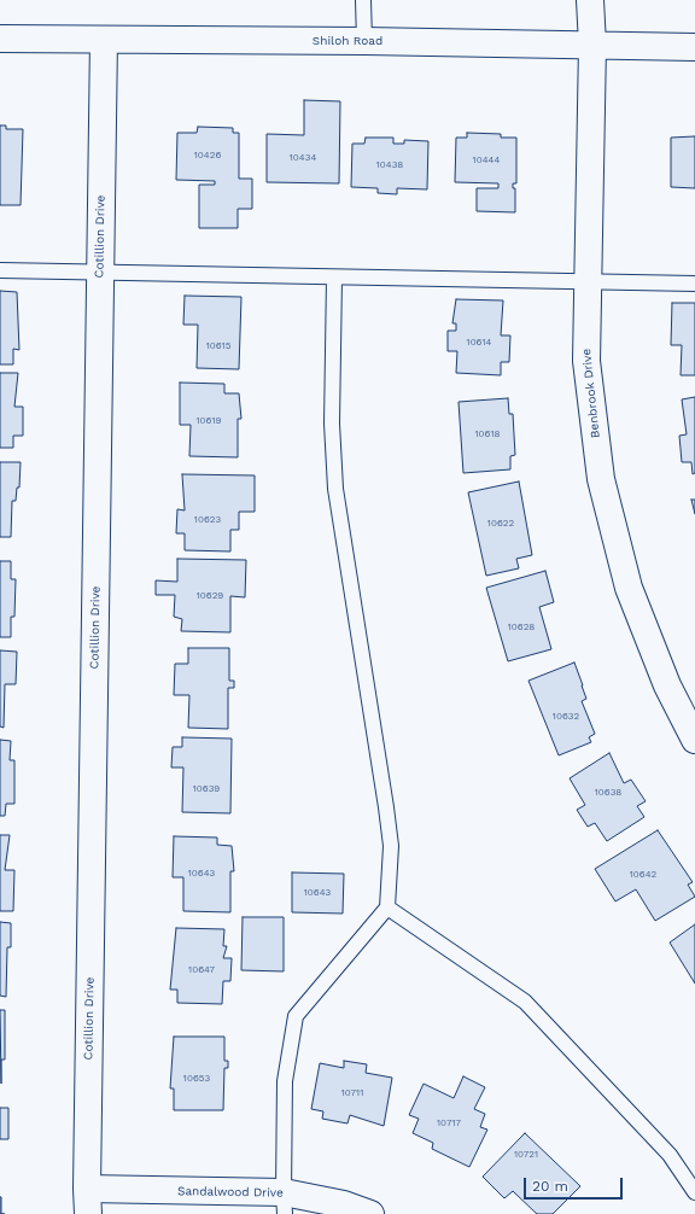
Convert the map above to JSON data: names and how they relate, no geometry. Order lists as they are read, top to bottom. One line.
{"streets":{"street":["Shiloh Road","Cotillion Drive","Benbrook Drive","Sandalwood Drive"]},"crossings":[["Shiloh Road","Cotillion Drive"],["Shiloh Road","Benbrook Drive"],["Cotillion Drive","Sandalwood Drive"]],"house_numbers":["10426","10434","10444","10438","10614","10615","10619","10618","10623","10622","10629","10628","10632","10639","10638","10643","10642","10643","10647","10653","10711","10717","10721"],"scale_bar":"20 m"}
